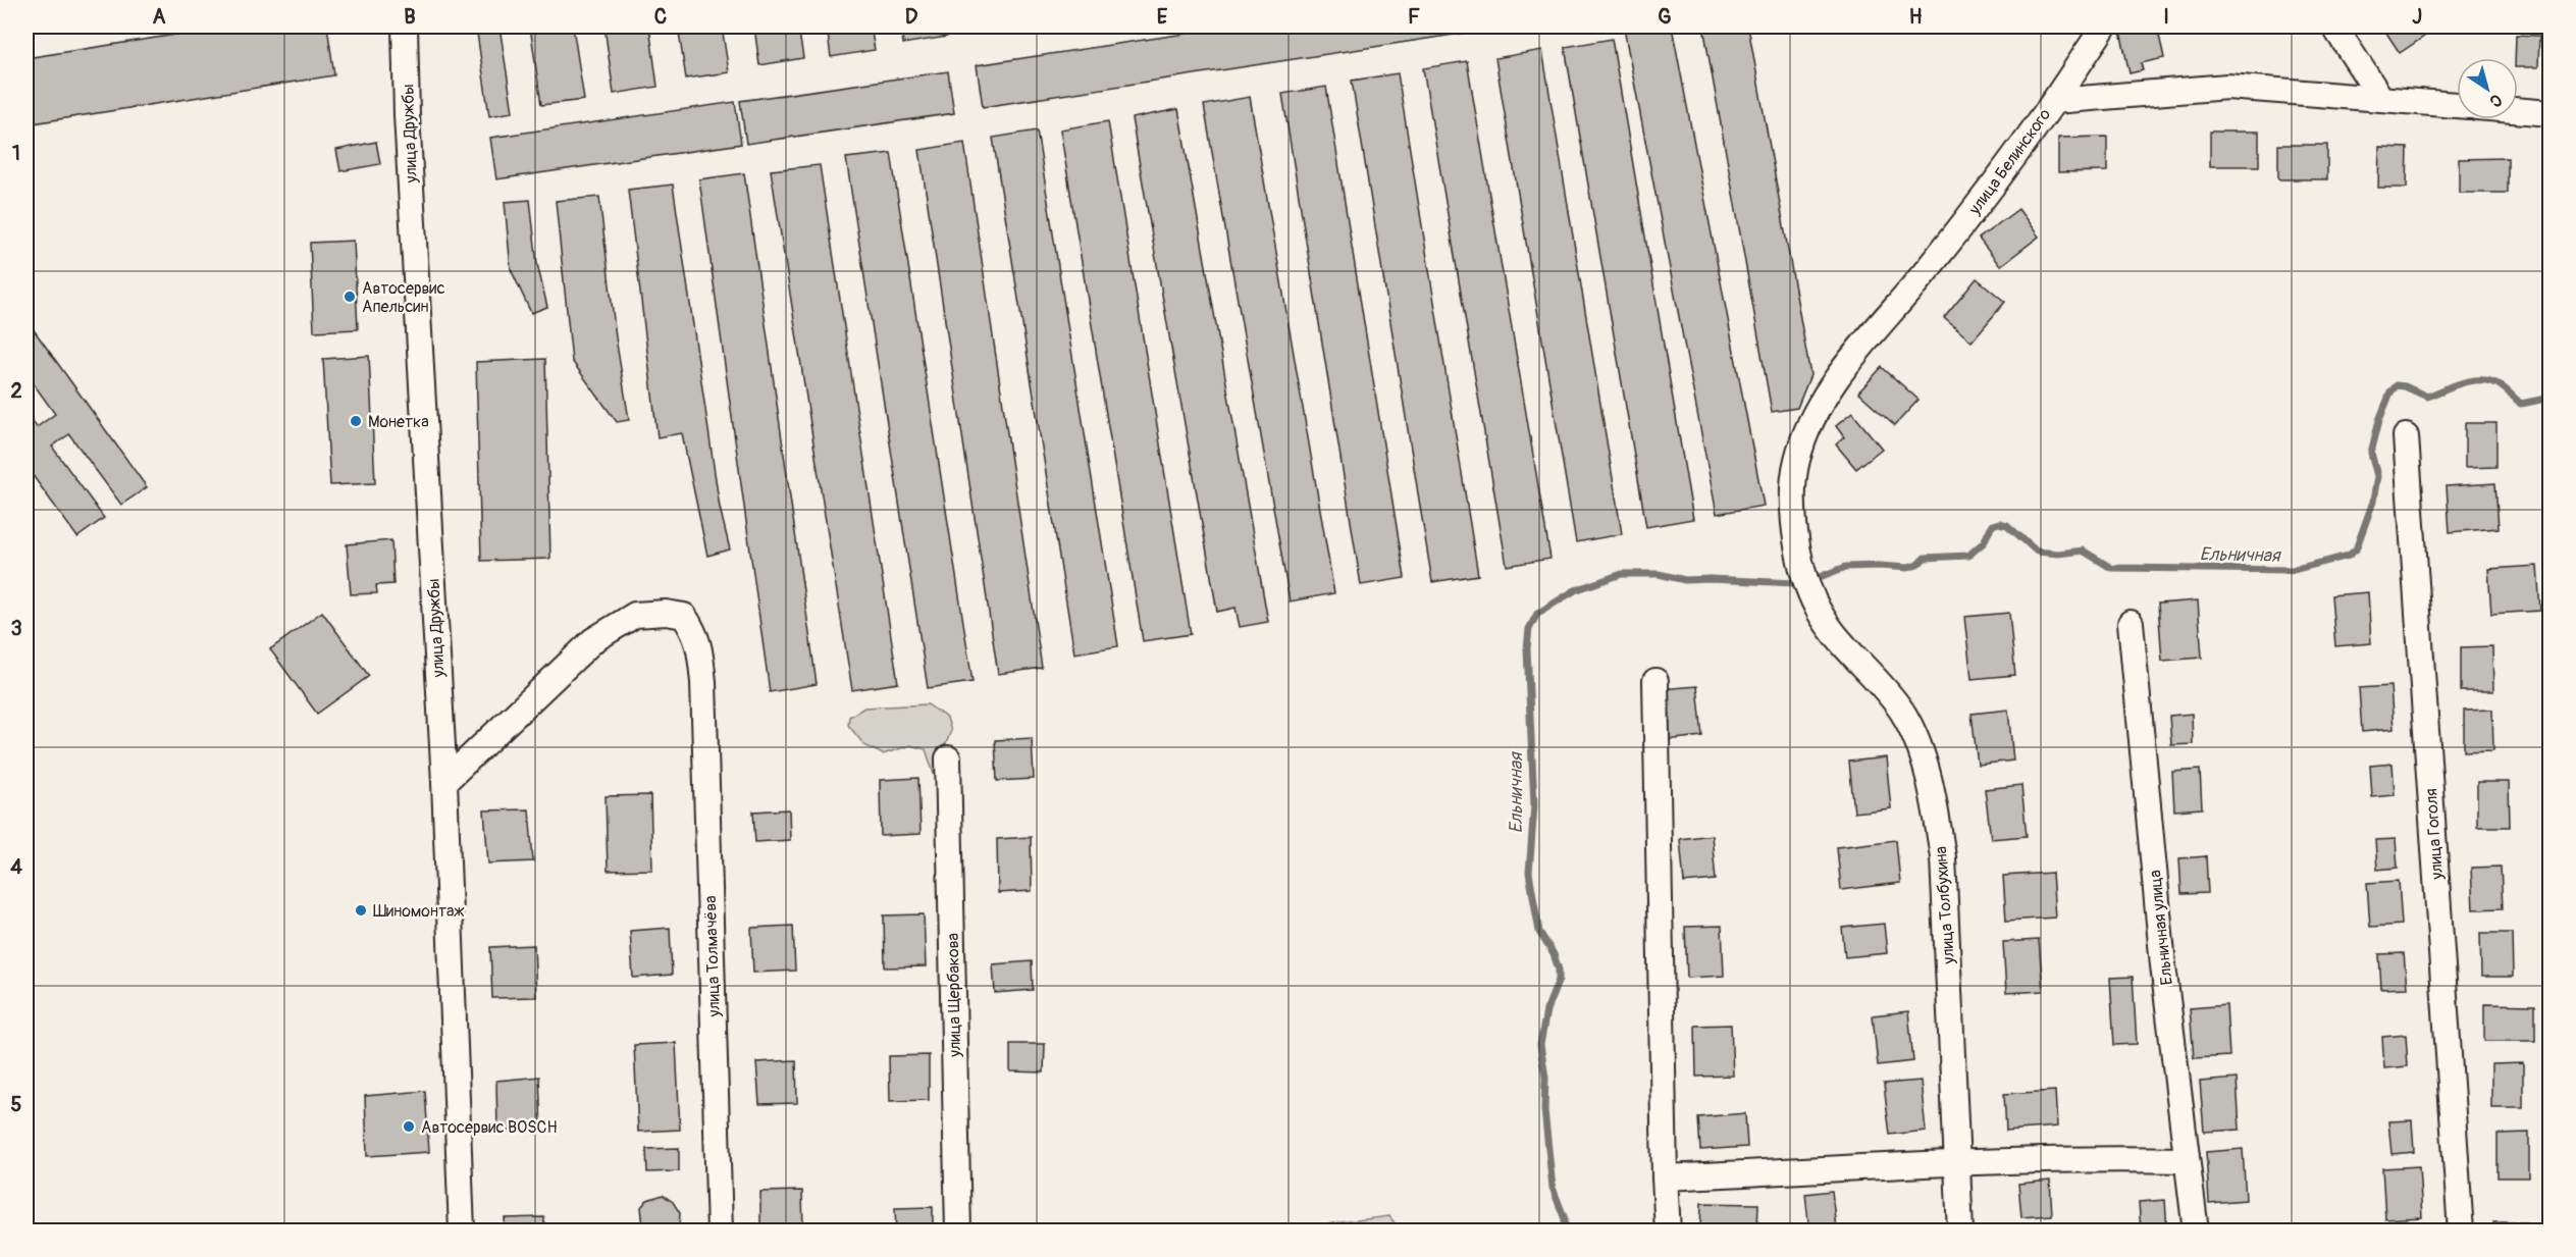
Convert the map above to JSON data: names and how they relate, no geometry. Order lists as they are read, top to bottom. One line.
{"streets":{"street":["улица Дружбы","улица Белинского","улица Гоголя","улица Толбухина","Ельничная улица","улица Толмачёва","улица Щербакова"]},"crossings":[["улица Дружбы","улица Толмачёва"],["улица Белинского","улица Толбухина"]],"water":["Ельничная"],"places":["Автосервис Апельсин","Монетка","Шиномонтаж","Автосервис BOSCH"],"north":"bottom right","grid":{"columns":["A","B","C","D","E","F","G","H","I","J"],"rows":["1","2","3","4","5"]}}
